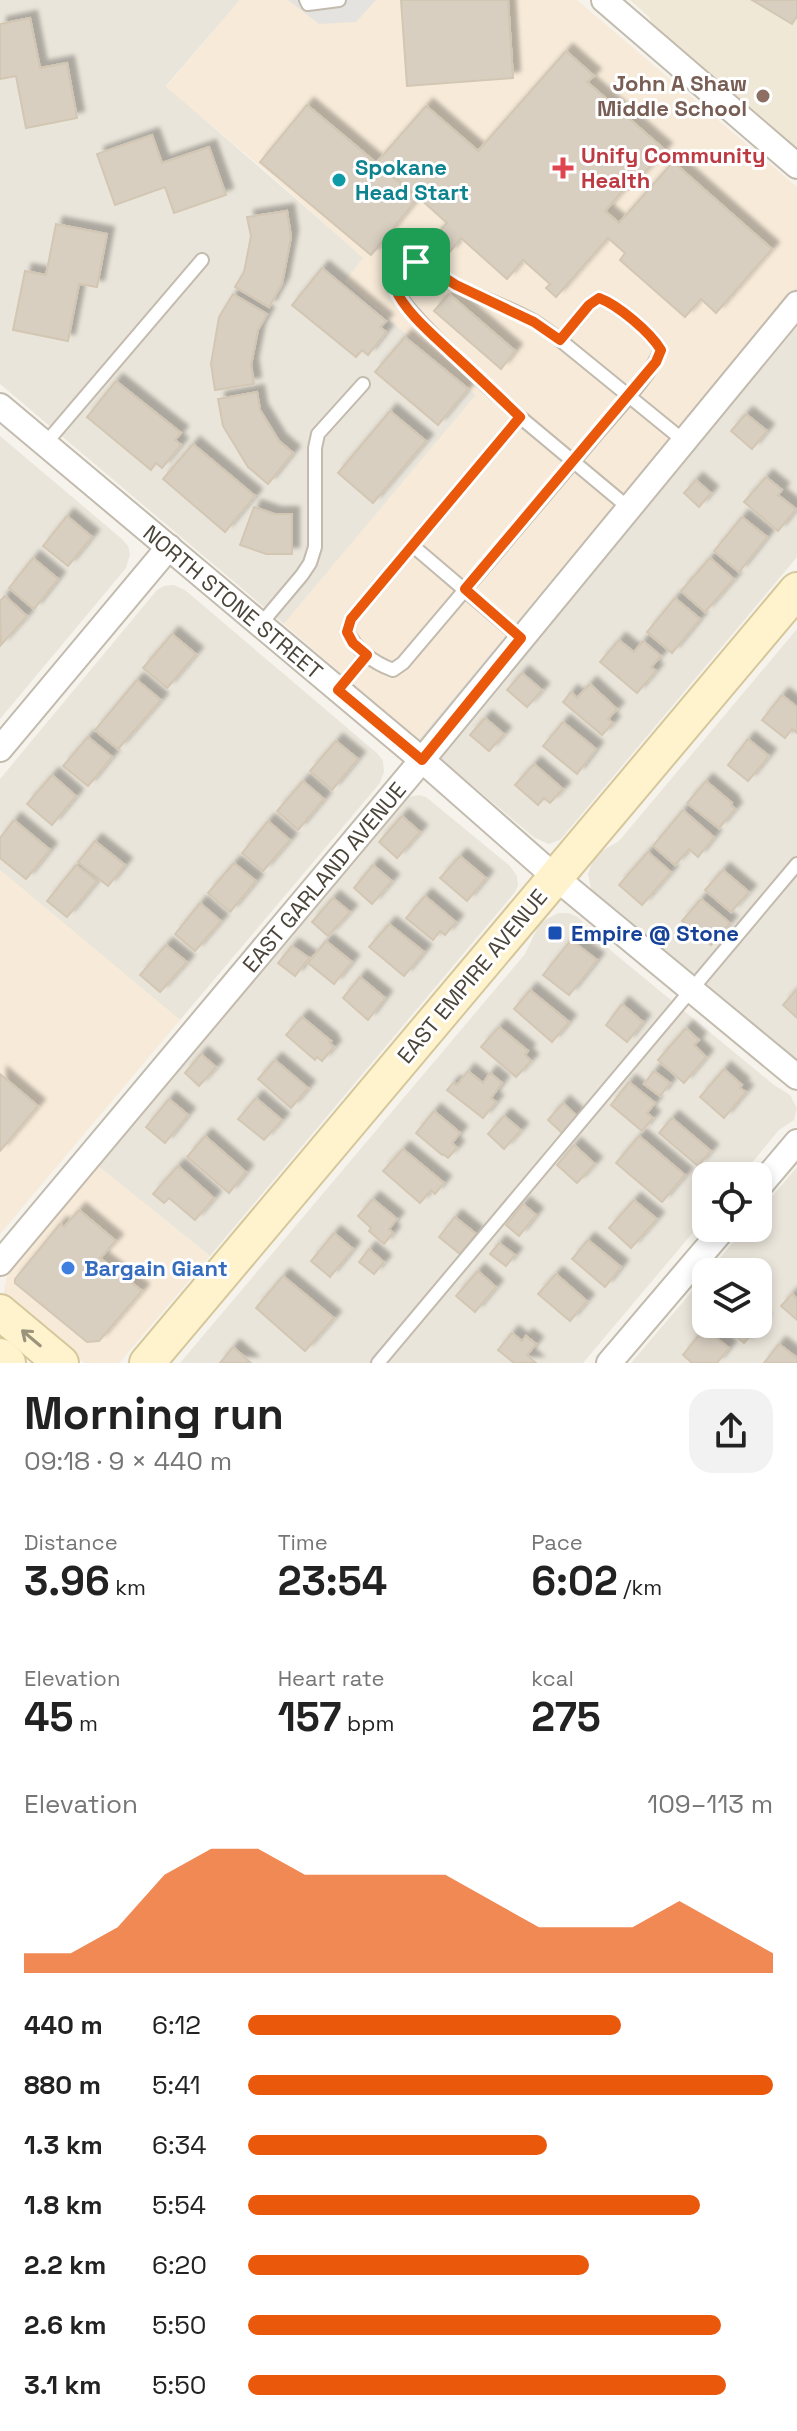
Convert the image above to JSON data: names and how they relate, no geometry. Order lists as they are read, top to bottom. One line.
{"streets":{"street":["NORTH STONE STREET","EAST GARLAND AVENUE","EAST EMPIRE AVENUE"]},"crossings":[["NORTH STONE STREET","EAST GARLAND AVENUE"],["NORTH STONE STREET","EAST EMPIRE AVENUE"]],"places":{"other":["John A Shaw Middle School","Spokane Head Start","Bargain Giant"],"health":["Unify Community Health"],"transit":["Empire @ Stone"]},"page":{"heading":["Morning run","09:18 · 9 × 440 m"],"stats":[["Distance","3.96 km"],["Time","23:54"],["Pace","6:02 /km"],["Elevation","45 m"],["Heart rate","157 bpm"],["kcal","275"]],"chart":["Elevation","109–113 m"],"list":[{"name":"440 m","note":"6:12"},{"name":"880 m","note":"5:41"},{"name":"1.3 km","note":"6:34"},{"name":"1.8 km","note":"5:54"},{"name":"2.2 km","note":"6:20"},{"name":"2.6 km","note":"5:50"},{"name":"3.1 km","note":"5:50"}]}}
